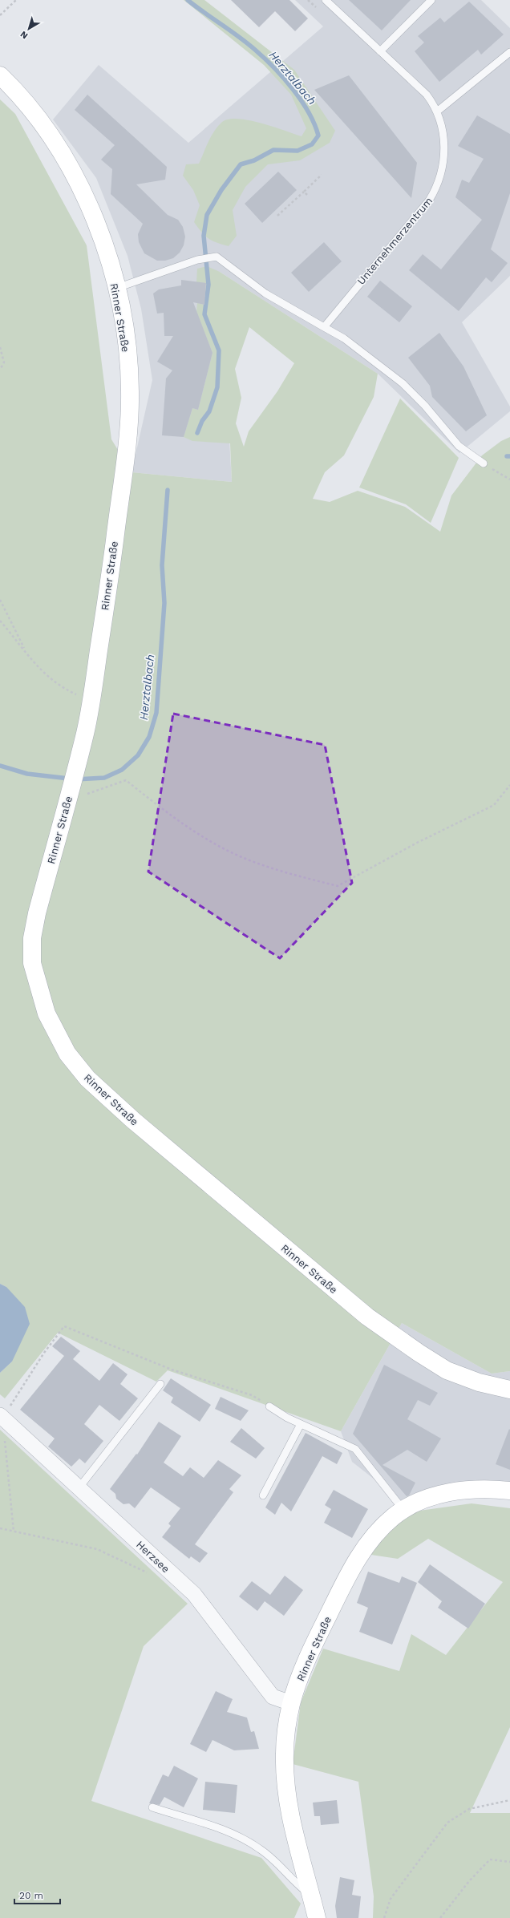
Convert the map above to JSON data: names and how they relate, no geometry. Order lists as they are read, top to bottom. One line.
{"streets":{"main road":["Rinner Straße"],"street":["Herzsee"],"lane":["Unternehmerzentrum"]},"crossings":[["Rinner Straße","Herzsee"]],"water":["Herztalbach"],"scale_bar":"20 m","north":"bottom left"}
